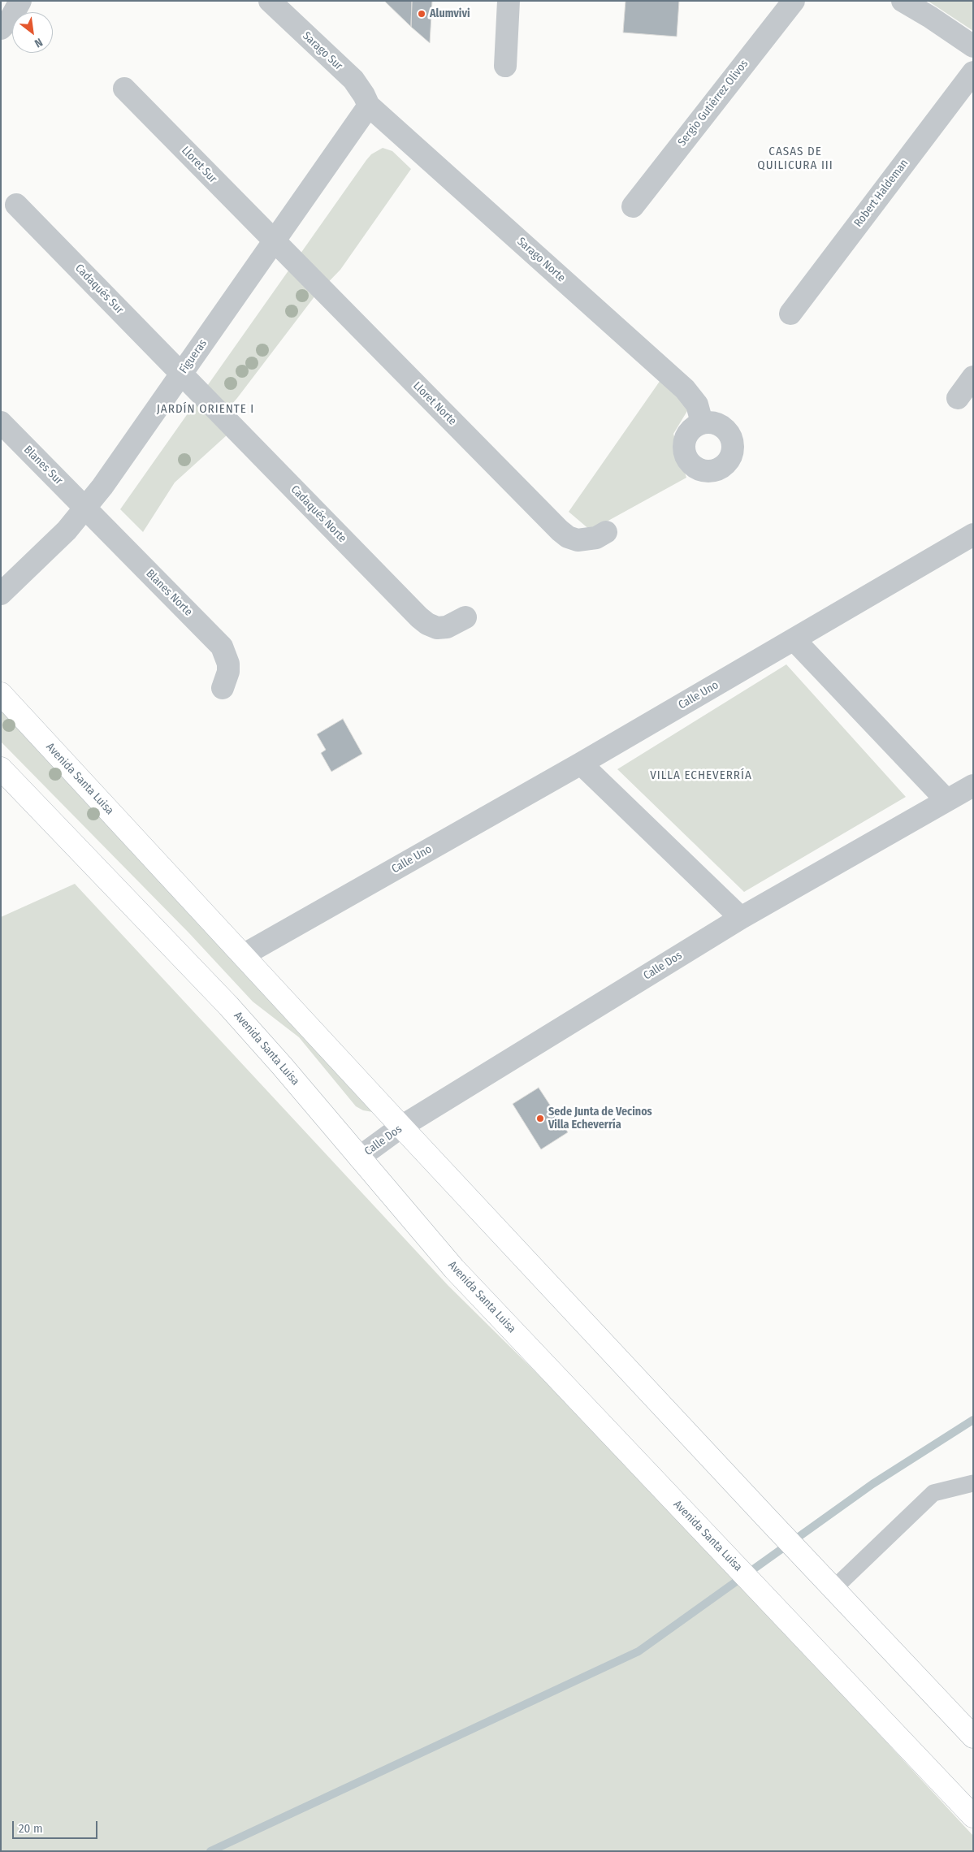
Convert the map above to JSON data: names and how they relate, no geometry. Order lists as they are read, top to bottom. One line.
{"streets":{"main road":["Avenida Santa Luisa"],"street":["Sarago Sur","Sergio Gutiérrez Olivos","Lloret Sur","Robert Haldeman","Sarago Norte","Cadaqués Sur","Figueras","Lloret Norte","Blanes Sur","Cadaqués Norte","Blanes Norte","Calle Uno","Calle Dos"]},"crossings":[["Sarago Sur","Sarago Norte"],["Sarago Sur","Figueras"],["Lloret Sur","Figueras"],["Lloret Sur","Lloret Norte"],["Sarago Norte","Figueras"],["Cadaqués Sur","Figueras"],["Cadaqués Sur","Cadaqués Norte"],["Figueras","Lloret Norte"],["Figueras","Blanes Sur"],["Figueras","Cadaqués Norte"],["Figueras","Blanes Norte"],["Blanes Sur","Blanes Norte"],["Calle Uno","Avenida Santa Luisa"],["Avenida Santa Luisa","Calle Dos"]],"districts":["CASAS DE QUILICURA III","JARDÍN ORIENTE I","VILLA ECHEVERRÍA"],"places":["Alumvivi","Sede Junta de Vecinos Villa Echeverría"],"scale_bar":"20 m","north":"bottom right"}
